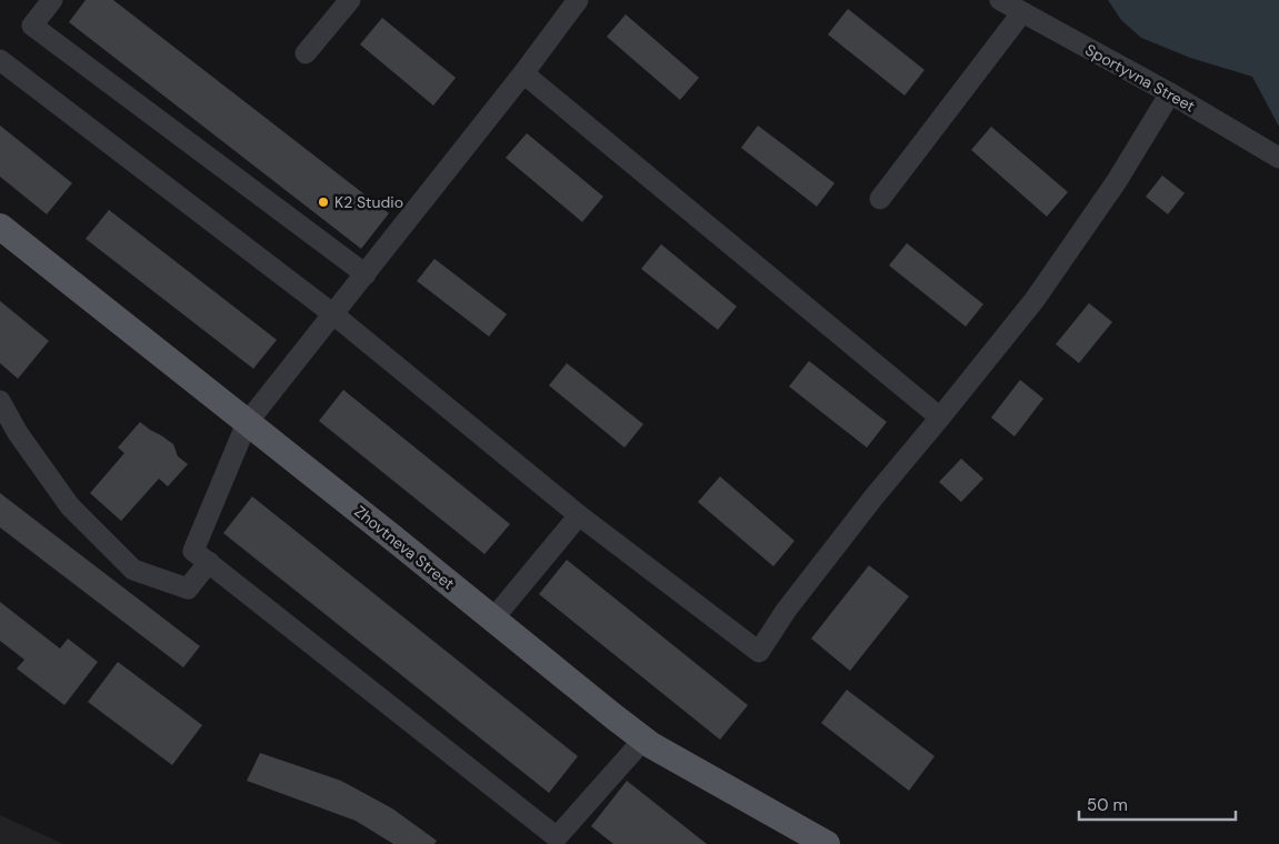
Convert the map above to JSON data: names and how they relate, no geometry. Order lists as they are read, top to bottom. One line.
{"streets":{"main road":["Zhovtneva Street"],"street":["Sportyvna Street"]},"places":["K2 Studio"],"scale_bar":"50 m"}
